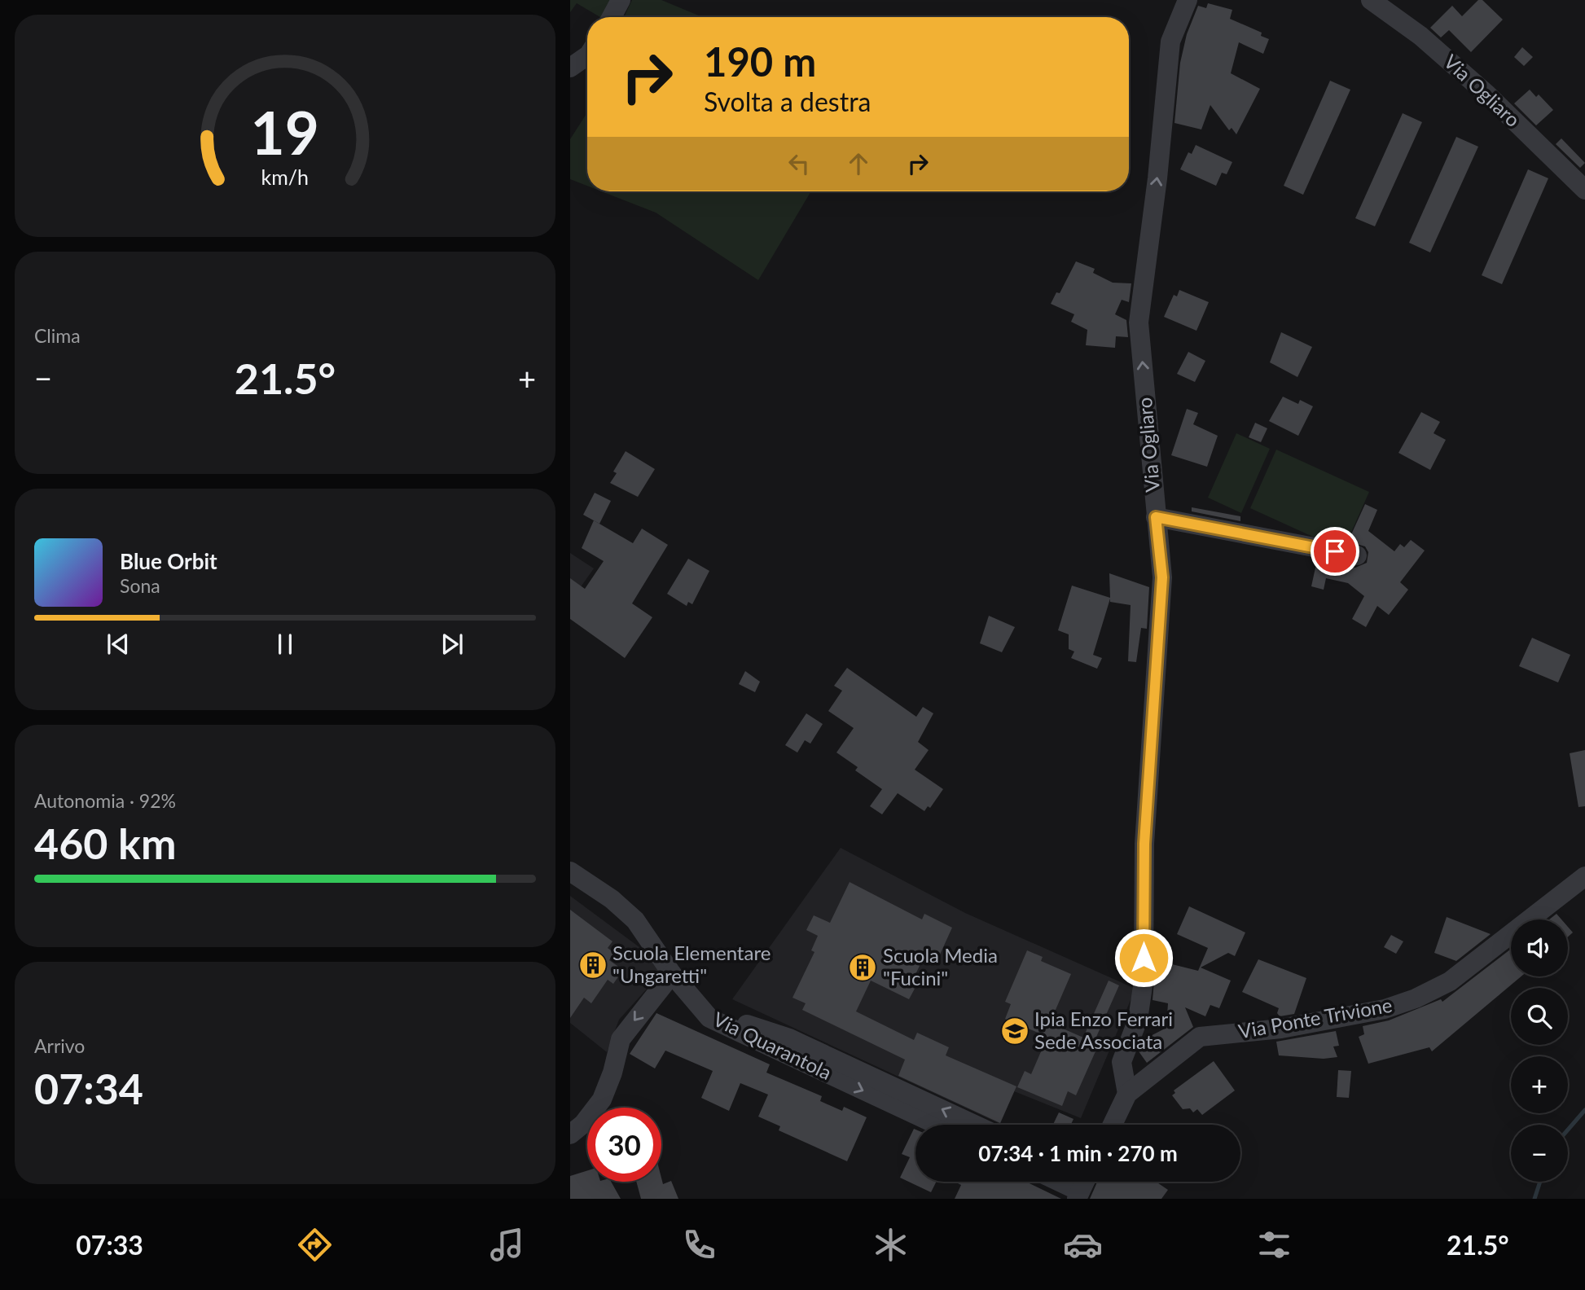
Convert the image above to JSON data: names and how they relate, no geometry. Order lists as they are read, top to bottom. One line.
{"streets":{"street":["Via Ogliaro","Via Ponte Trivione","Via Quarantola"]},"crossings":[["Via Ogliaro","Via Ponte Trivione"]],"one_way":["Via Ogliaro"],"places":{"building":["Scuola Elementare \"Ungaretti\"","Scuola Media \"Fucini\""],"school or university":["Ipia Enzo Ferrari Sede Associata"]},"page":{"turn":["190 m","Svolta a destra"],"tile":["Clima",["Autonomia · 92%","460 km"],["Arrivo","07:34"]],"heat":["−","21.5°","+"],"song":["Blue Orbit","Sona"],"map_buttons":["+","−"],"limit":"30","trip":"07:34 · 1 min · 270 m","tabs":["07:33","21.5°"],"gauge":["19","km/h"]}}
